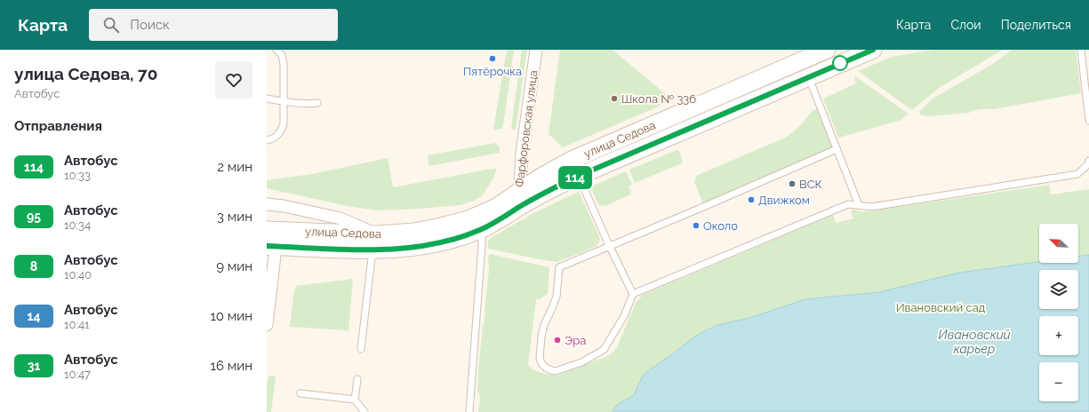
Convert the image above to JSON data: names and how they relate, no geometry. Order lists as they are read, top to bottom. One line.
{"streets":{"main road":["улица Седова"],"street":["Фарфоровская улица"]},"crossings":[["Фарфоровская улица","улица Седова"]],"water":["Ивановский карьер"],"parks":["Ивановский сад"],"places":["Пятёрочка","Школа № 336","ВСК","Движком","Около","Эра"],"lines":["bus line 114"],"north":"top left","page":{"header":"Карта","search":"Поиск","nav":["Карта","Слои","Поделиться"],"heading":[["улица Седова, 70","Автобус"],"Отправления"],"on_map":"114","list":[{"mark":"114","name":"Автобус","note":"10:33","value":"2 мин"},{"mark":"95","name":"Автобус","note":"10:34","value":"3 мин"},{"mark":"8","name":"Автобус","note":"10:40","value":"9 мин"},{"mark":"14","name":"Автобус","note":"10:41","value":"10 мин"},{"mark":"31","name":"Автобус","note":"10:47","value":"16 мин"}],"map_buttons":["+","−"]}}
